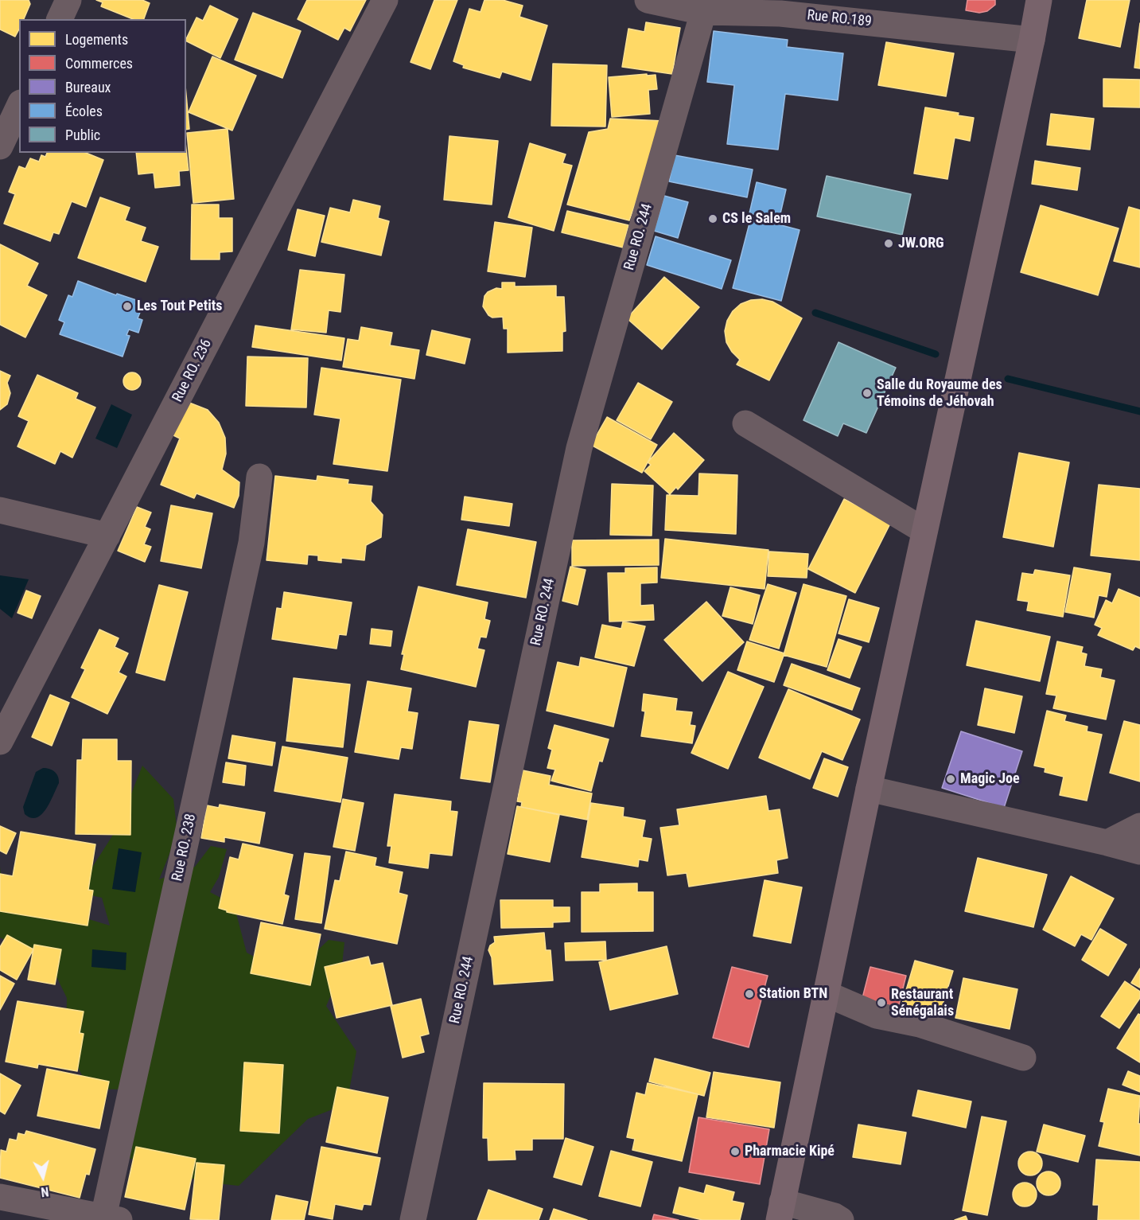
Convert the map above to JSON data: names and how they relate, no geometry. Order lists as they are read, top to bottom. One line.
{"streets":{"street":["Rue RO.189","Rue RO. 244","Rue RO. 236","Rue RO. 238"]},"crossings":[["Rue RO.189","Rue RO. 244"]],"places":["CS le Salem","JW.ORG","Les Tout Petits","Salle du Royaume des Témoins de Jéhovah","Magic Joe","Station BTN","Restaurant Sénégalais","Pharmacie Kipé"],"legend":["Logements","Commerces","Bureaux","Écoles","Public"],"north":"bottom"}
